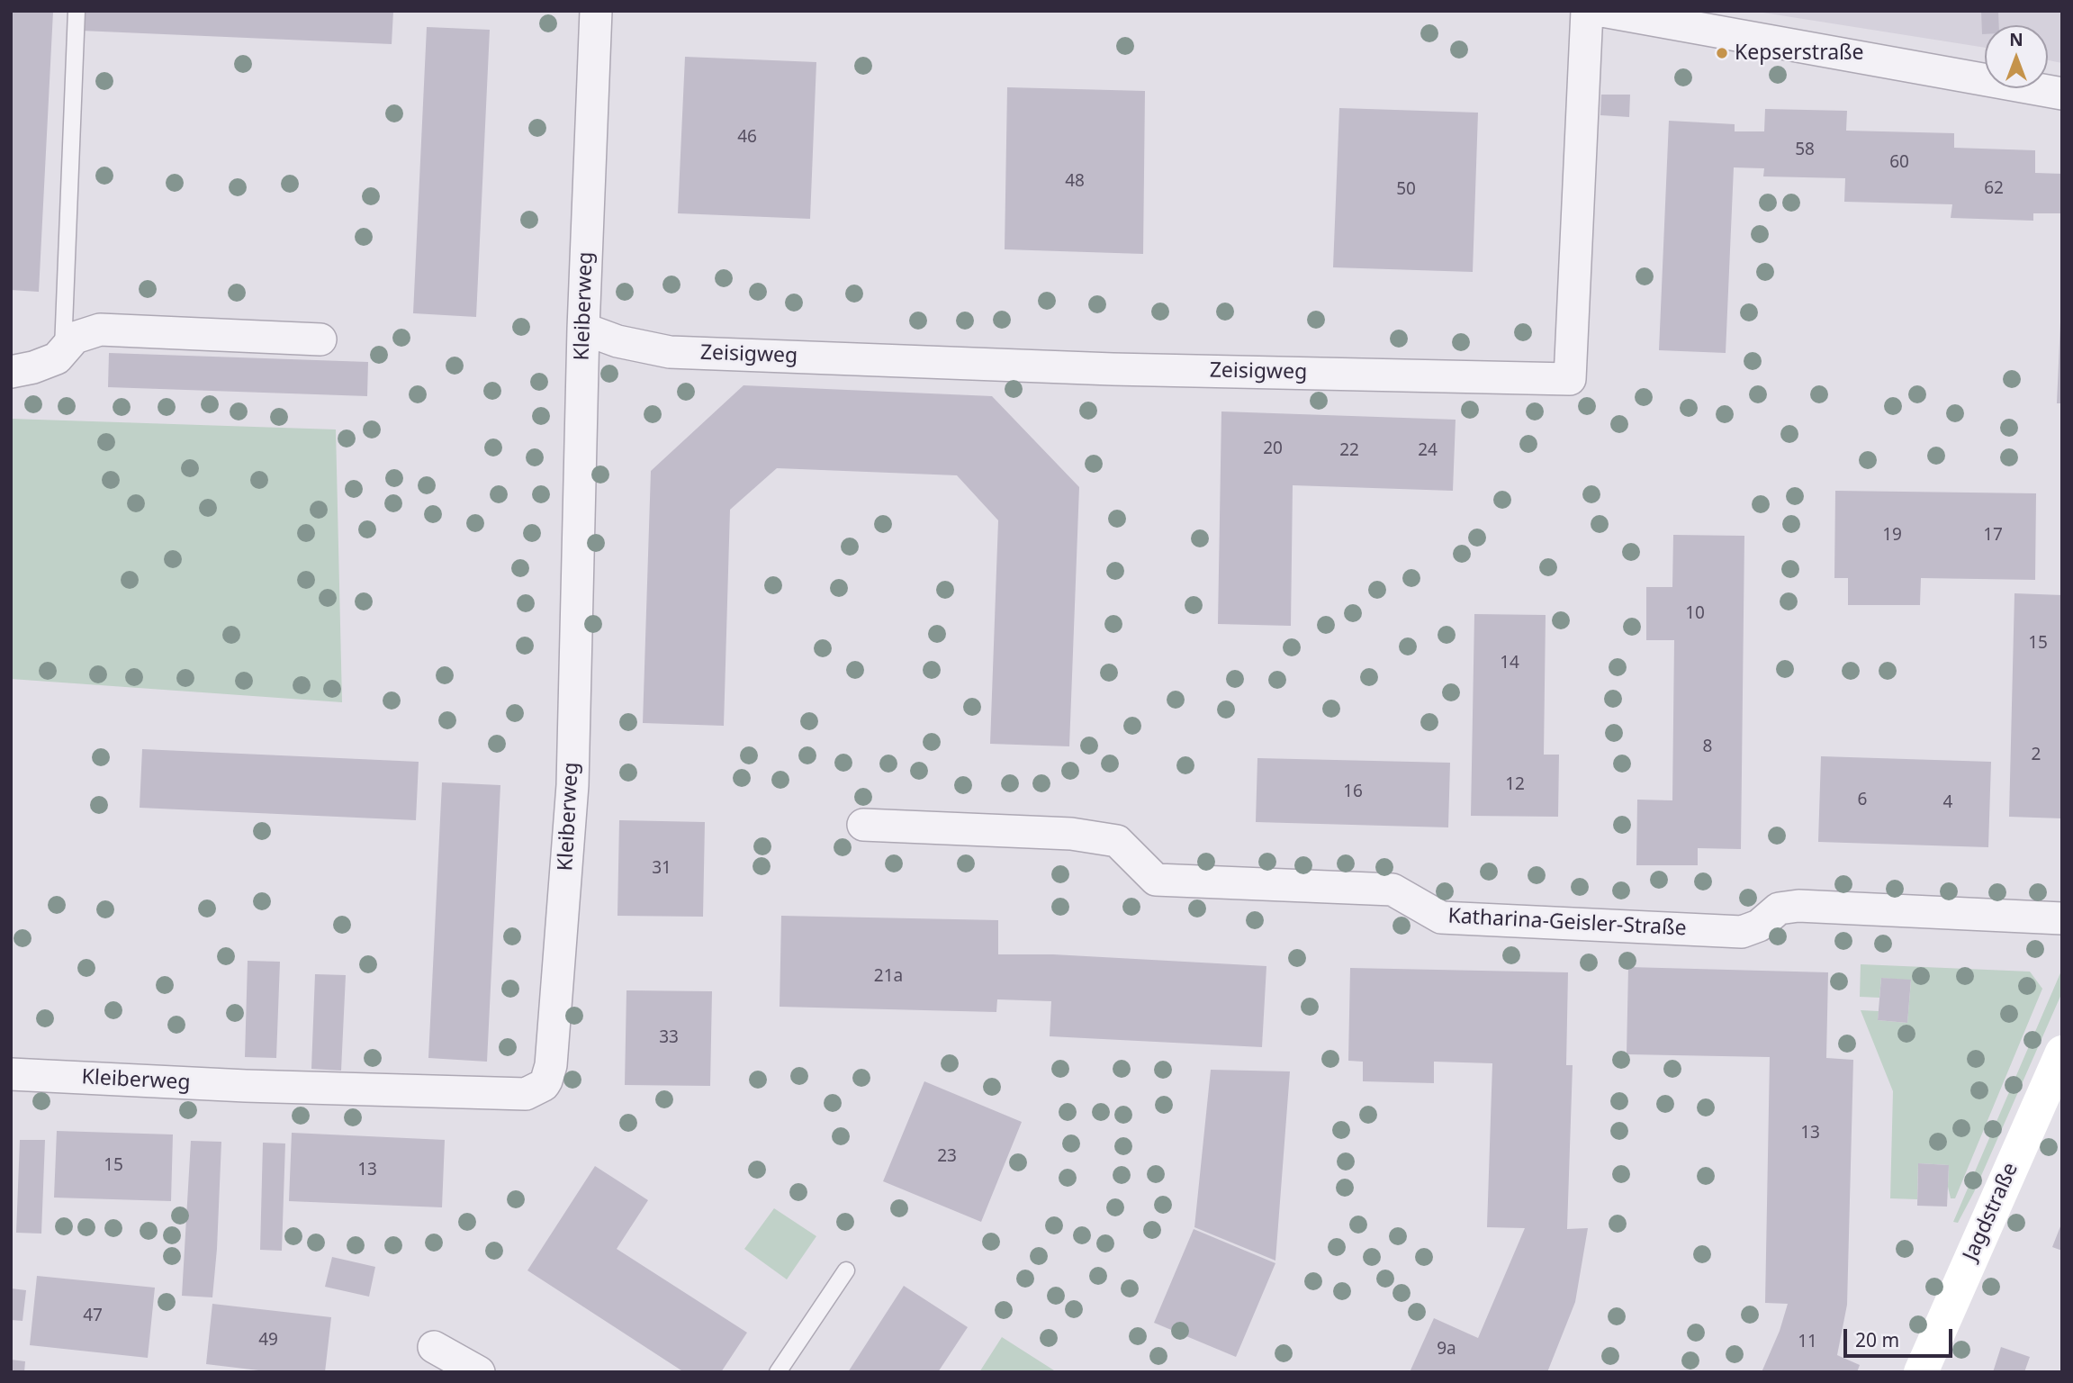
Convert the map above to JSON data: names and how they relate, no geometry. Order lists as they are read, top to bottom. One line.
{"streets":{"street":["Kleiberweg","Zeisigweg","Katharina-Geisler-Straße","Jagdstraße"]},"crossings":[["Kleiberweg","Zeisigweg"]],"places":["Kepserstraße"],"house_numbers":["46","58","60","48","62","50","20","22","24","19","17","10","15","14","8","2","12","16","6","4","31","21a","33","13","23","15","13","47","49","11","9a"],"scale_bar":"20 m","north":"top"}
